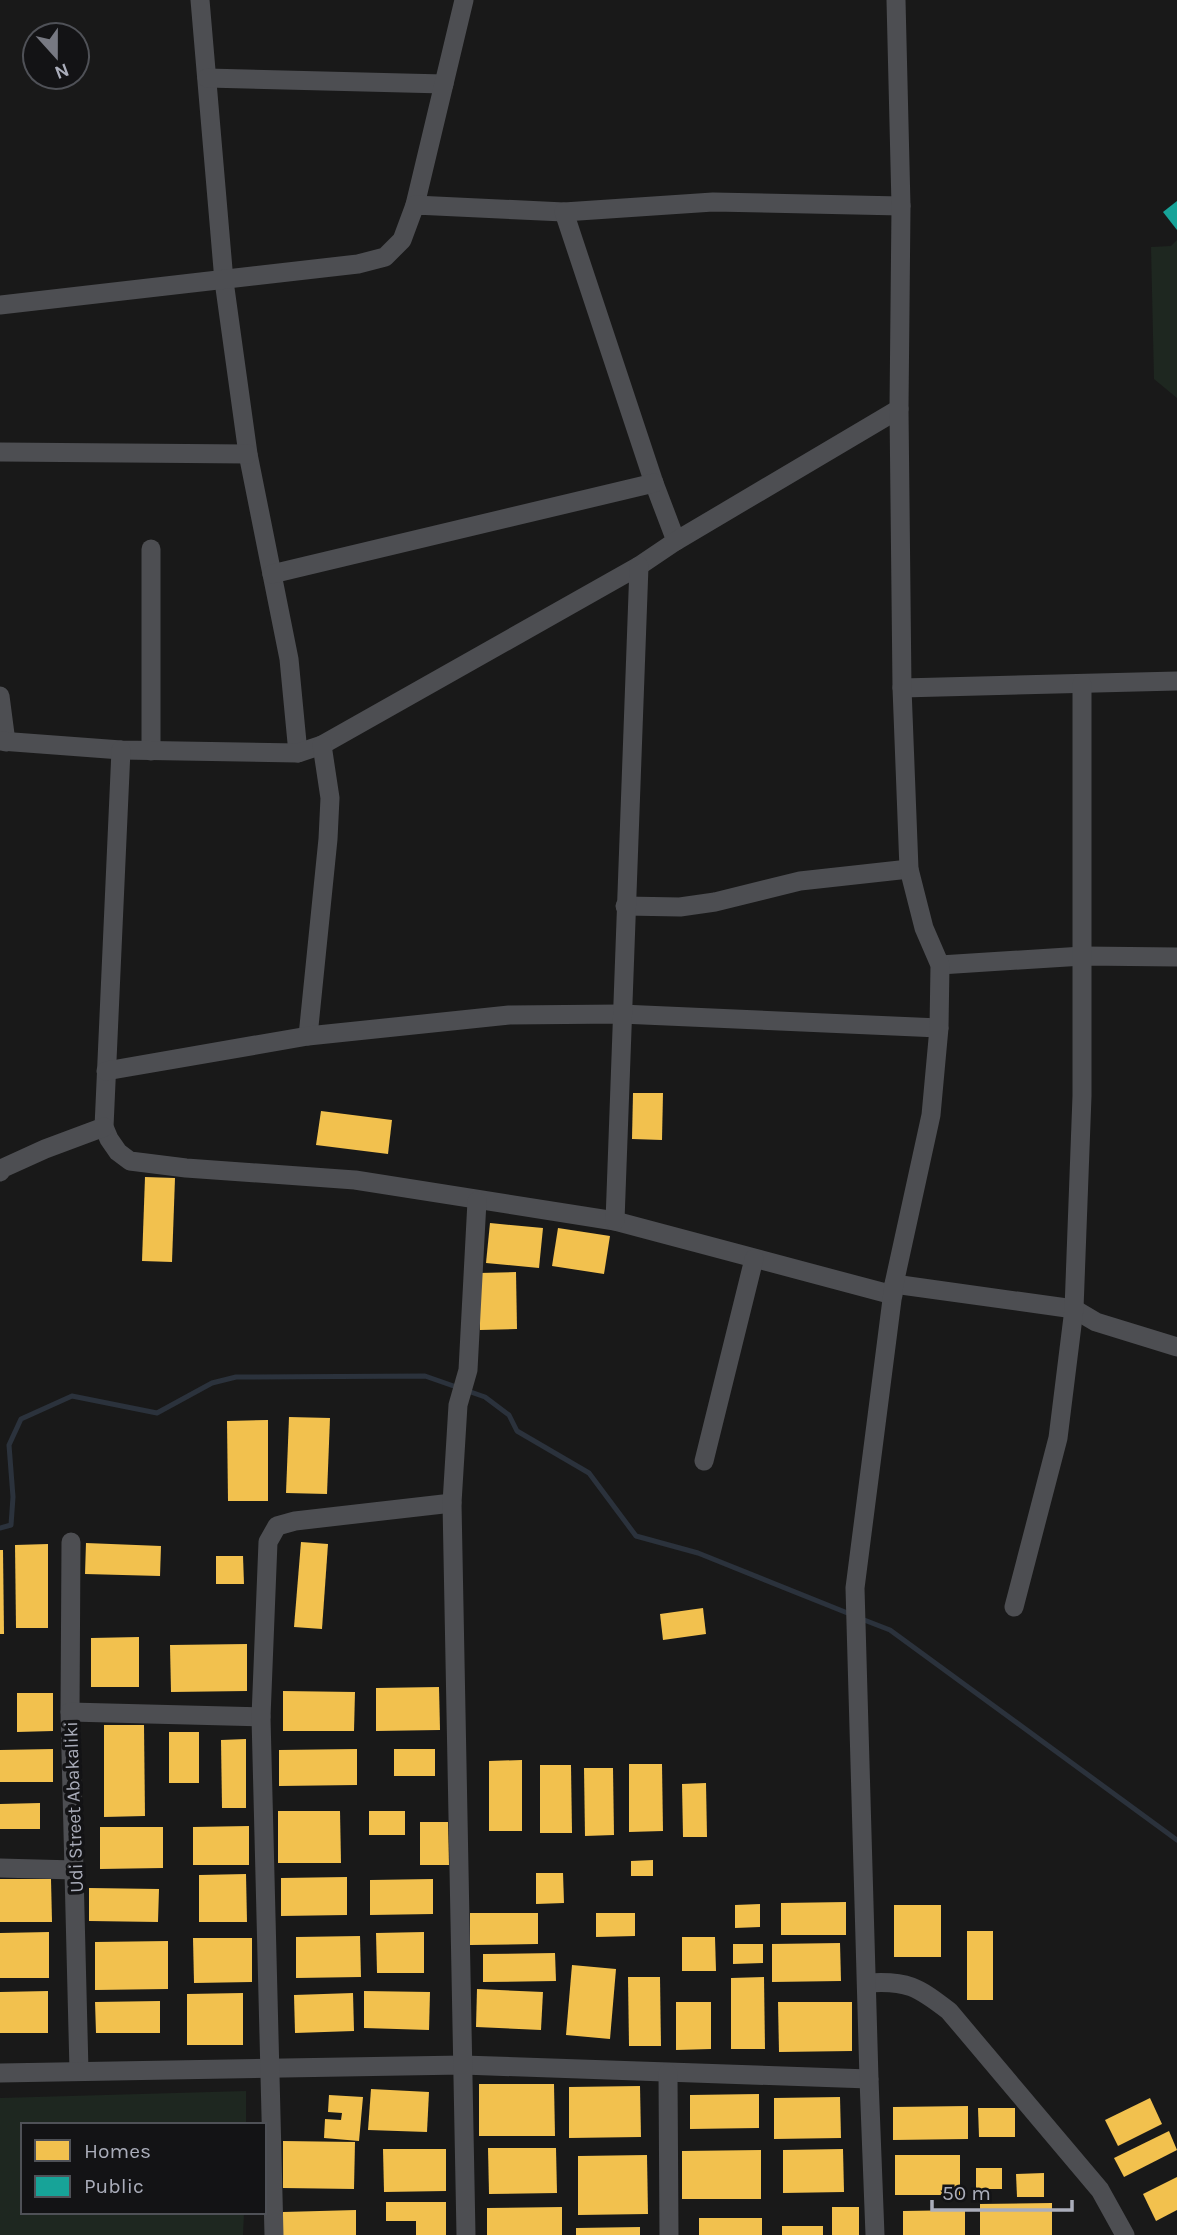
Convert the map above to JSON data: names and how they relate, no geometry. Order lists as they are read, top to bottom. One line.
{"streets":{"street":["Udi Street Abakaliki"]},"legend":["Homes","Public"],"scale_bar":"50 m","north":"bottom"}
